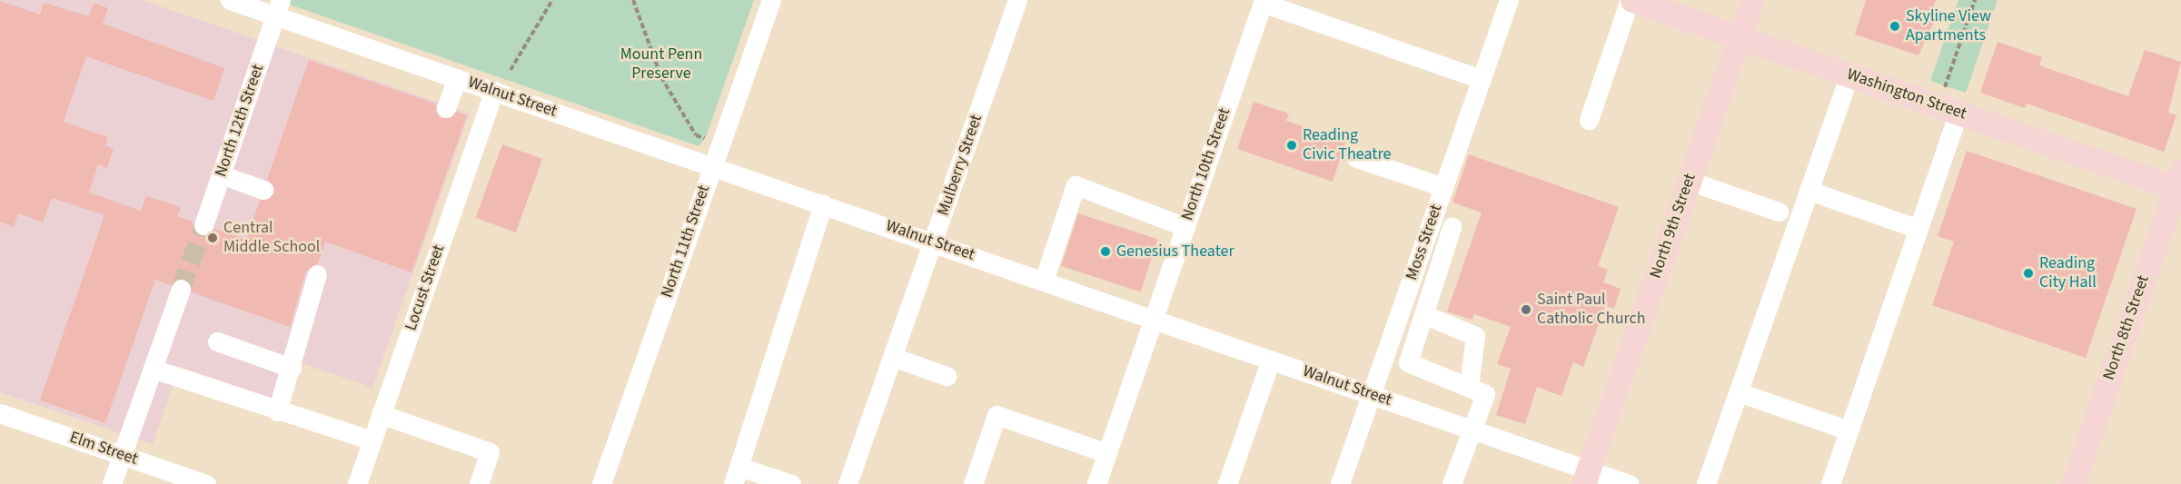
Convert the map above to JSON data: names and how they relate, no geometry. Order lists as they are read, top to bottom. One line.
{"streets":{"main road":["Washington Street","North 9th Street","North 8th Street"],"street":["Walnut Street","North 12th Street","North 10th Street","Mulberry Street","North 11th Street","Moss Street","Locust Street","Elm Street"]},"crossings":[["Washington Street","North 9th Street"],["Washington Street","North 8th Street"],["Walnut Street","North 12th Street"],["Walnut Street","North 10th Street"],["Walnut Street","Mulberry Street"],["Walnut Street","North 9th Street"],["Walnut Street","North 11th Street"],["Walnut Street","Moss Street"],["Walnut Street","Locust Street"]],"parks":["Mount Penn Preserve"],"places":["Skyline View Apartments","Reading Civic Theatre","Central Middle School","Genesius Theater","Reading City Hall","Saint Paul Catholic Church"]}
